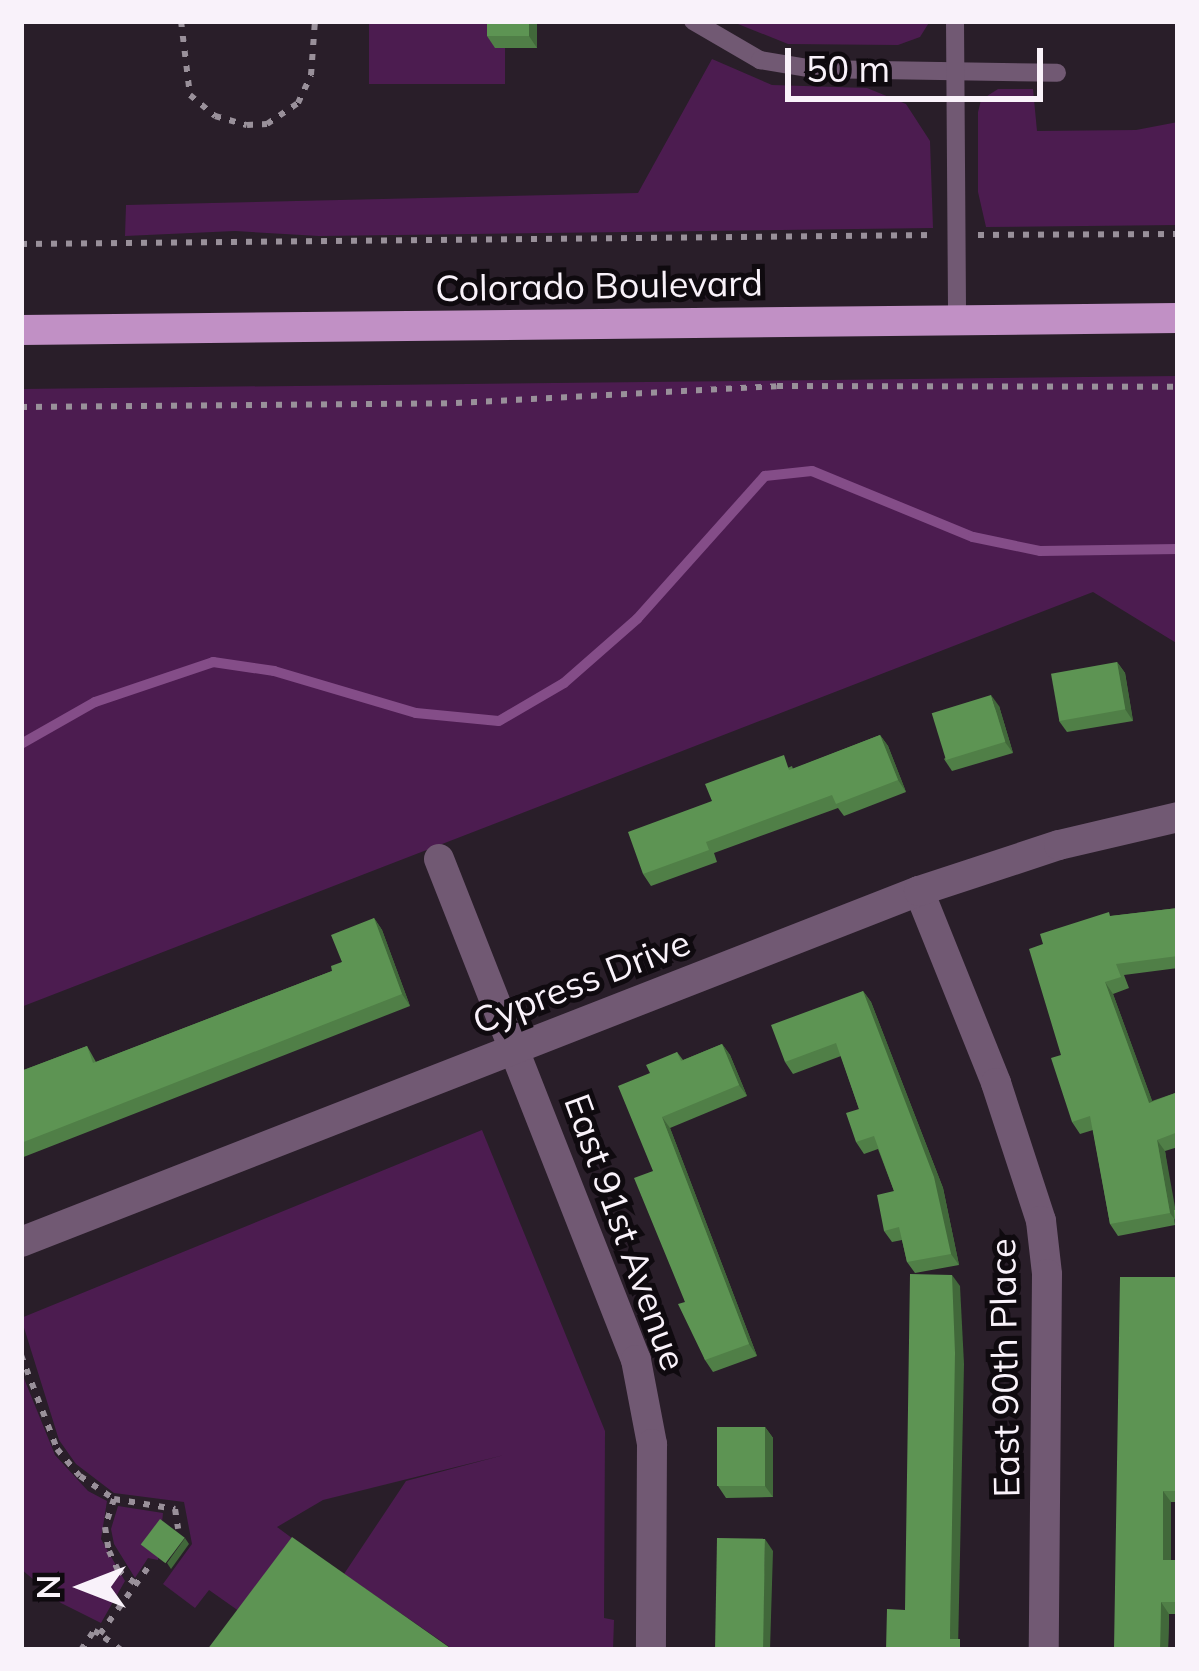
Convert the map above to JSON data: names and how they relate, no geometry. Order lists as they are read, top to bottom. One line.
{"streets":{"main road":["Colorado Boulevard"],"street":["Cypress Drive","East 91st Avenue","East 90th Place"]},"crossings":[["Cypress Drive","East 91st Avenue"],["Cypress Drive","East 90th Place"]],"scale_bar":"50 m","north":"left"}
